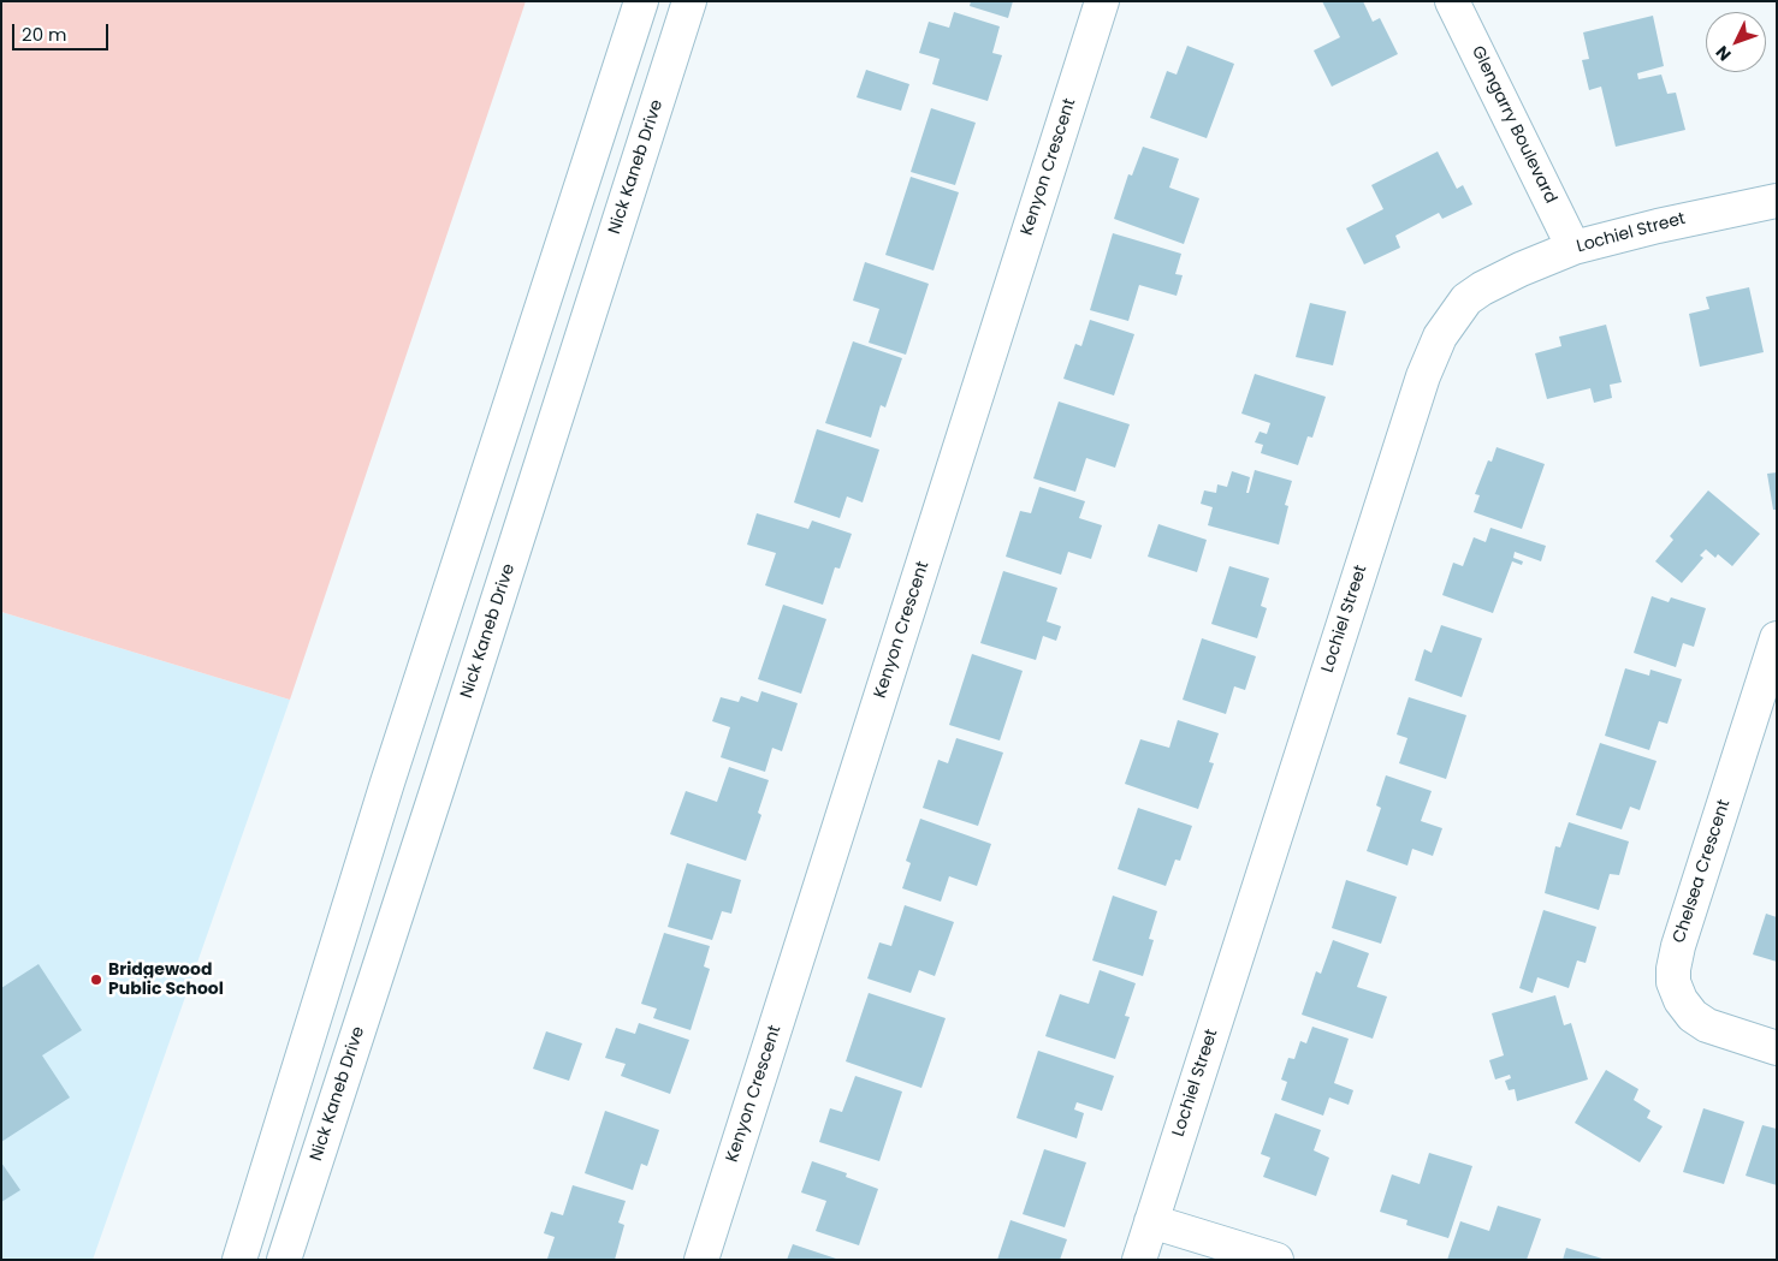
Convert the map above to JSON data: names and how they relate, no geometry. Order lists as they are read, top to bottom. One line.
{"streets":{"street":["Glengarry Boulevard","Nick Kaneb Drive","Kenyon Crescent","Lochiel Street","Chelsea Crescent"]},"crossings":[["Glengarry Boulevard","Lochiel Street"]],"places":["Bridgewood Public School"],"scale_bar":"20 m","north":"bottom left"}
